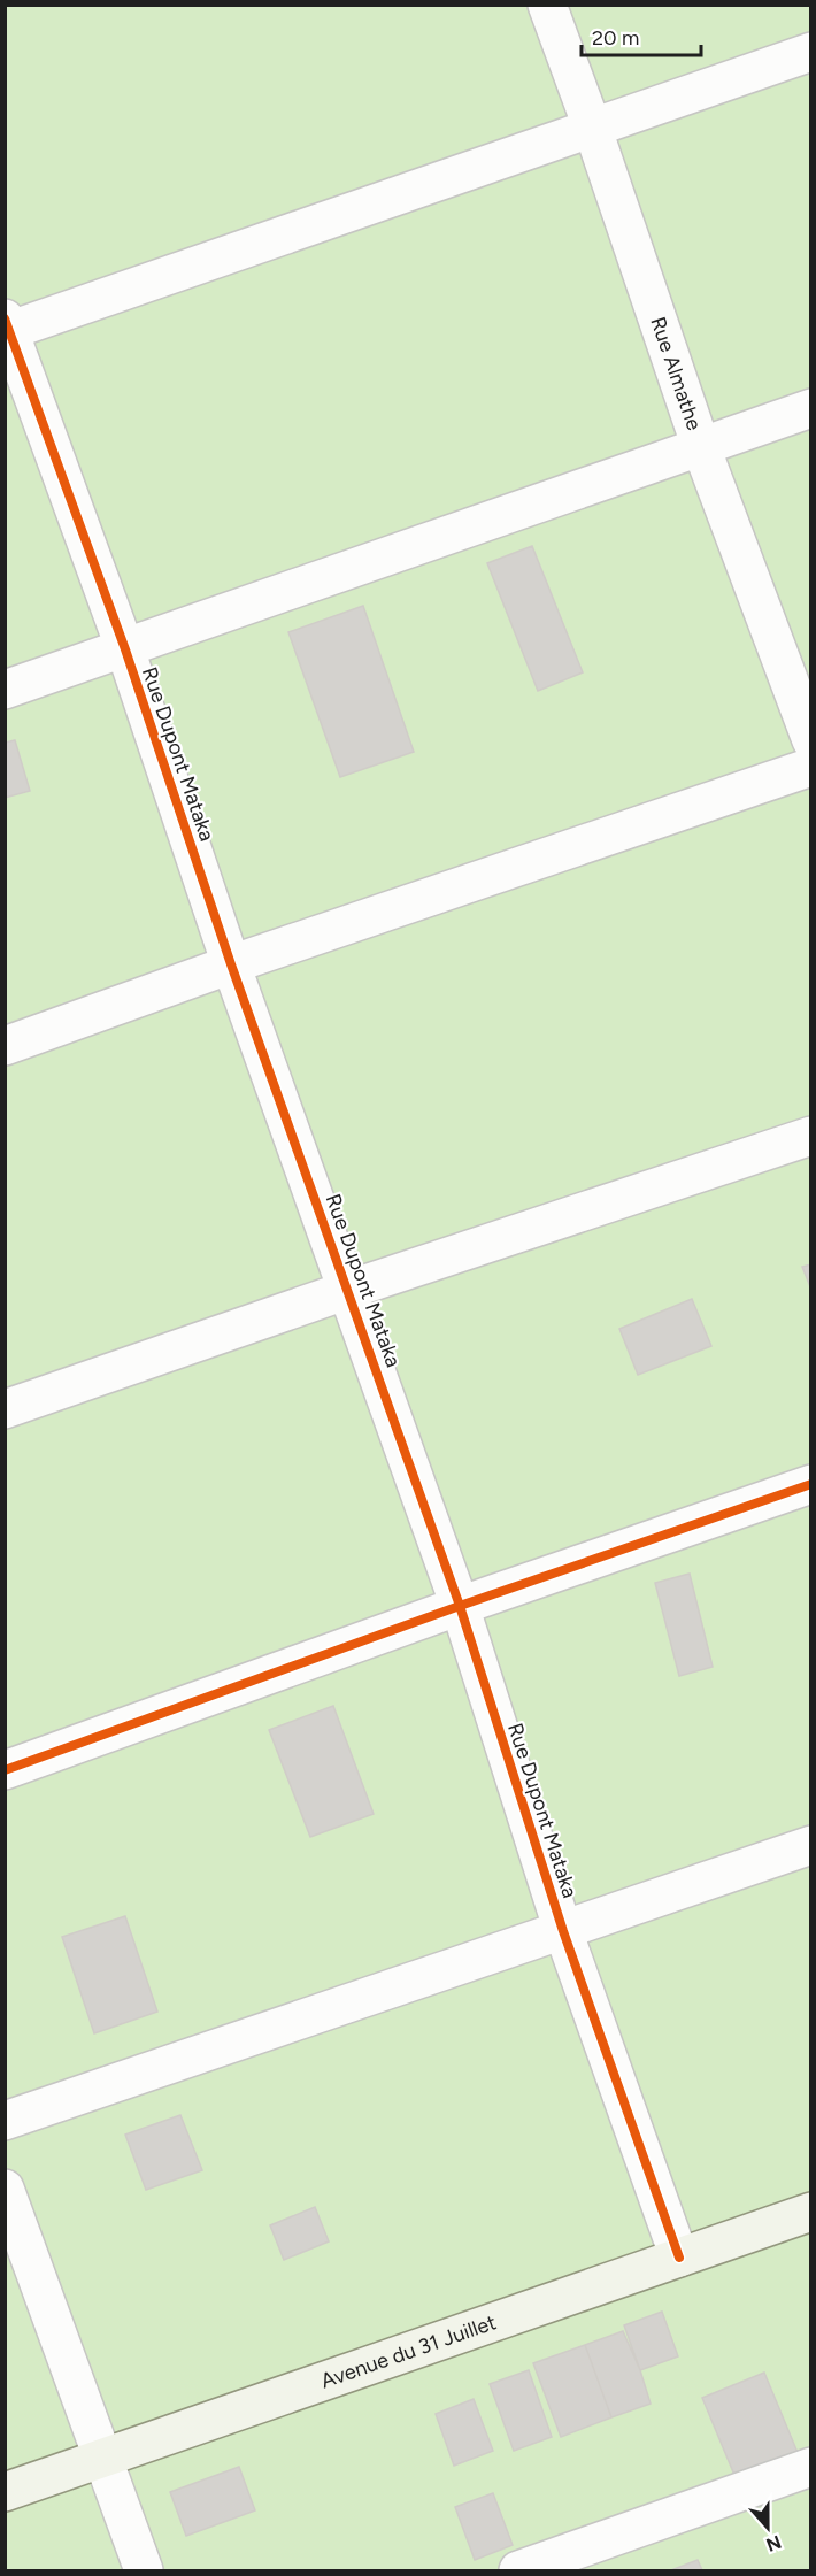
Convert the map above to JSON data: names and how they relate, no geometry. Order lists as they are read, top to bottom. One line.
{"streets":{"street":["Rue Almathe","Rue Dupont Mataka","Avenue du 31 Juillet"]},"crossings":[["Rue Dupont Mataka","Avenue du 31 Juillet"]],"scale_bar":"20 m","north":"bottom"}
